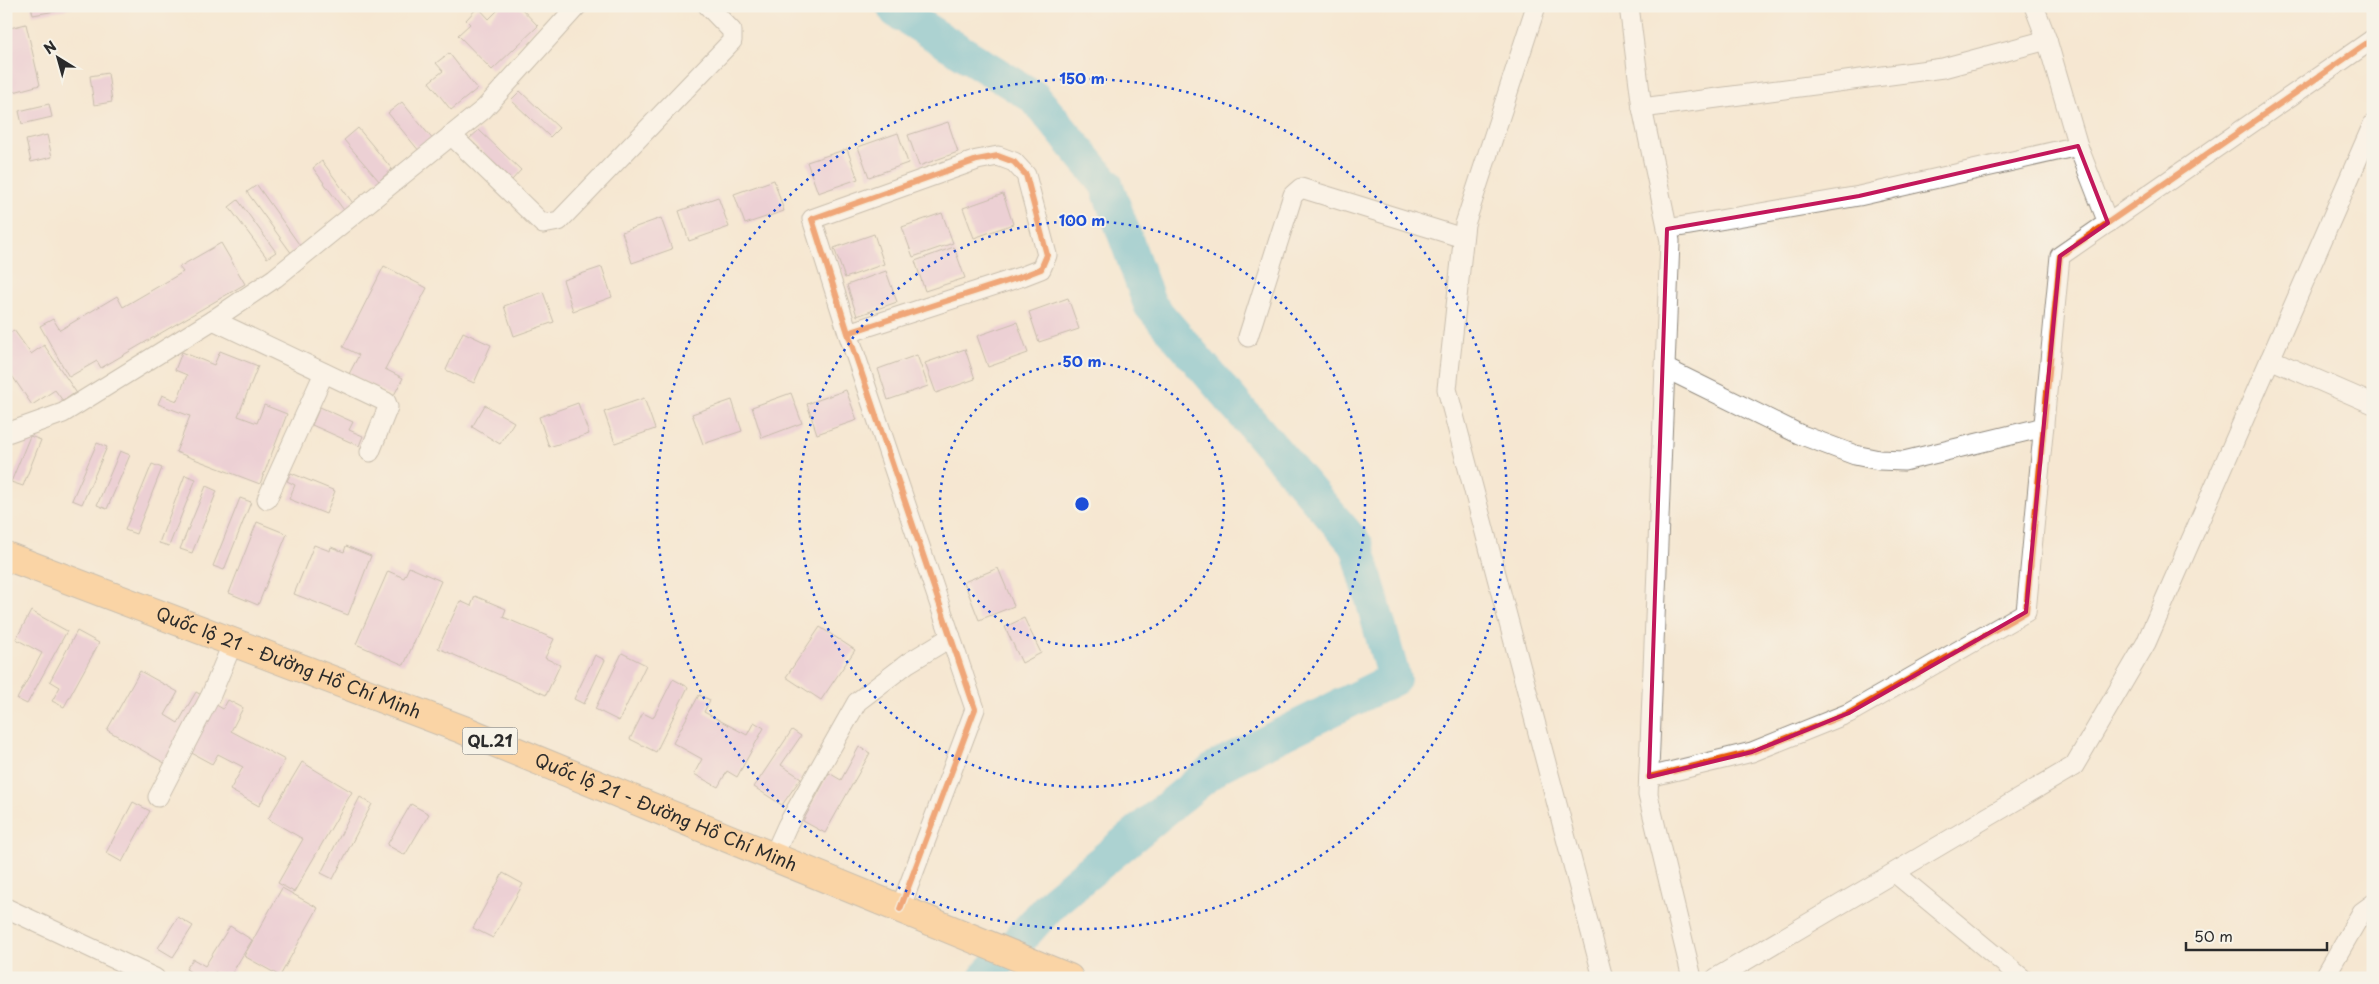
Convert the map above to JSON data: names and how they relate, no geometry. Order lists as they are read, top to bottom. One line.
{"streets":{"highway":["Quốc lộ 21 - Đường Hồ Chí Minh","QL.21"]},"scale_bar":"50 m","north":"top left","rings":["150 m","100 m","50 m"]}
